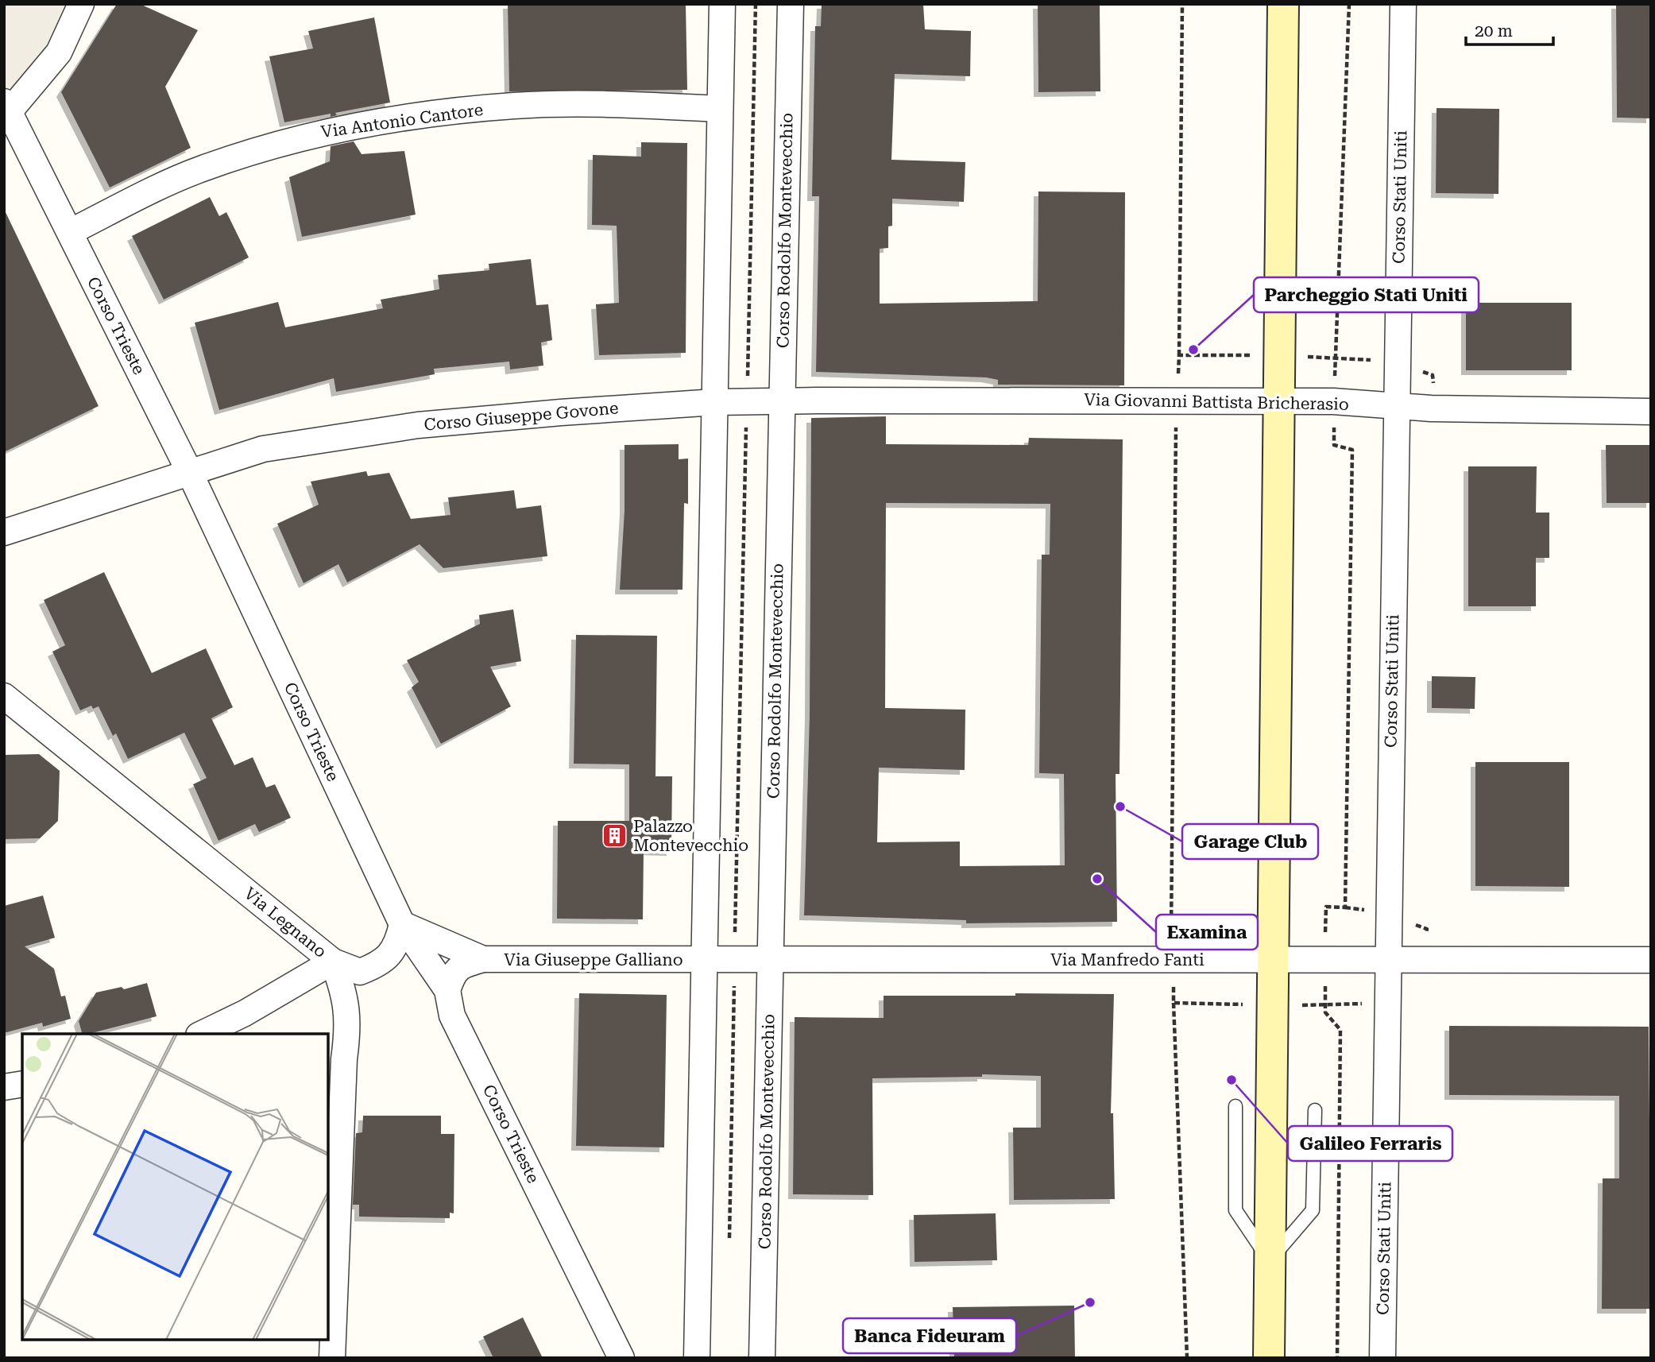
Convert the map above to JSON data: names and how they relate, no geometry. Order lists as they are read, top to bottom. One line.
{"streets":{"street":["Via Antonio Cantore","Corso Stati Uniti","Corso Rodolfo Montevecchio","Corso Trieste","Via Giovanni Battista Bricherasio","Corso Giuseppe Govone","Via Legnano","Via Giuseppe Galliano","Via Manfredo Fanti"]},"crossings":[["Via Antonio Cantore","Corso Trieste"],["Corso Stati Uniti","Via Giovanni Battista Bricherasio"],["Corso Stati Uniti","Via Manfredo Fanti"],["Corso Rodolfo Montevecchio","Via Giovanni Battista Bricherasio"],["Corso Rodolfo Montevecchio","Corso Giuseppe Govone"],["Corso Rodolfo Montevecchio","Via Manfredo Fanti"],["Corso Trieste","Corso Giuseppe Govone"],["Corso Trieste","Via Giuseppe Galliano"],["Via Giovanni Battista Bricherasio","Corso Giuseppe Govone"],["Via Giuseppe Galliano","Via Manfredo Fanti"]],"places":{"other":["Parcheggio Stati Uniti","Garage Club","Examina","Galileo Ferraris","Banca Fideuram"],"building":["Palazzo Montevecchio"]},"scale_bar":"20 m"}
